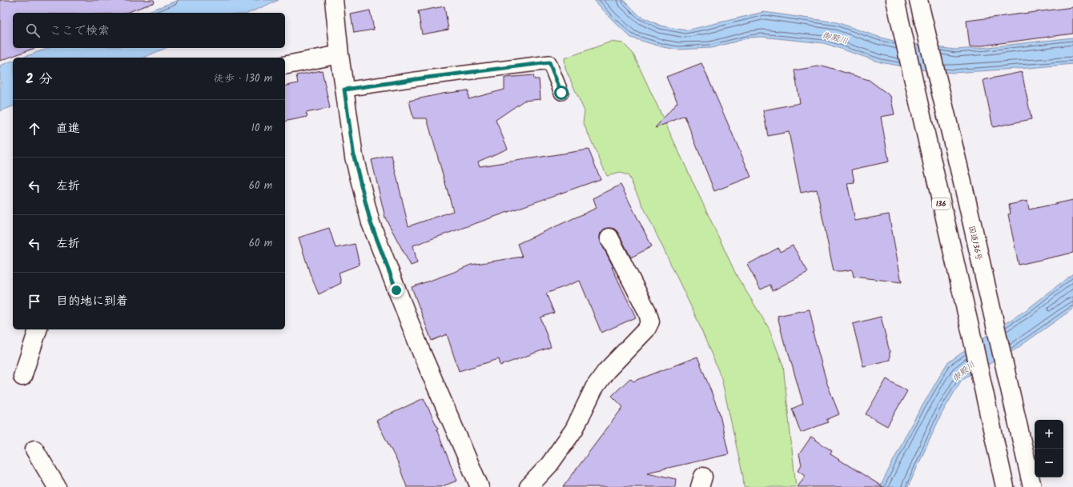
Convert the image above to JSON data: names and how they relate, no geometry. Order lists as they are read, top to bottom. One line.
{"streets":{"main road":["136","国道136号"]},"water":["御殿川"],"page":{"search":"ここで検索","heading":["2 分","徒歩 · 130 m"],"list":[["直進","10 m"],["左折","60 m"],["左折","60 m"],"目的地に到着"],"map_buttons":["+","−"]}}
